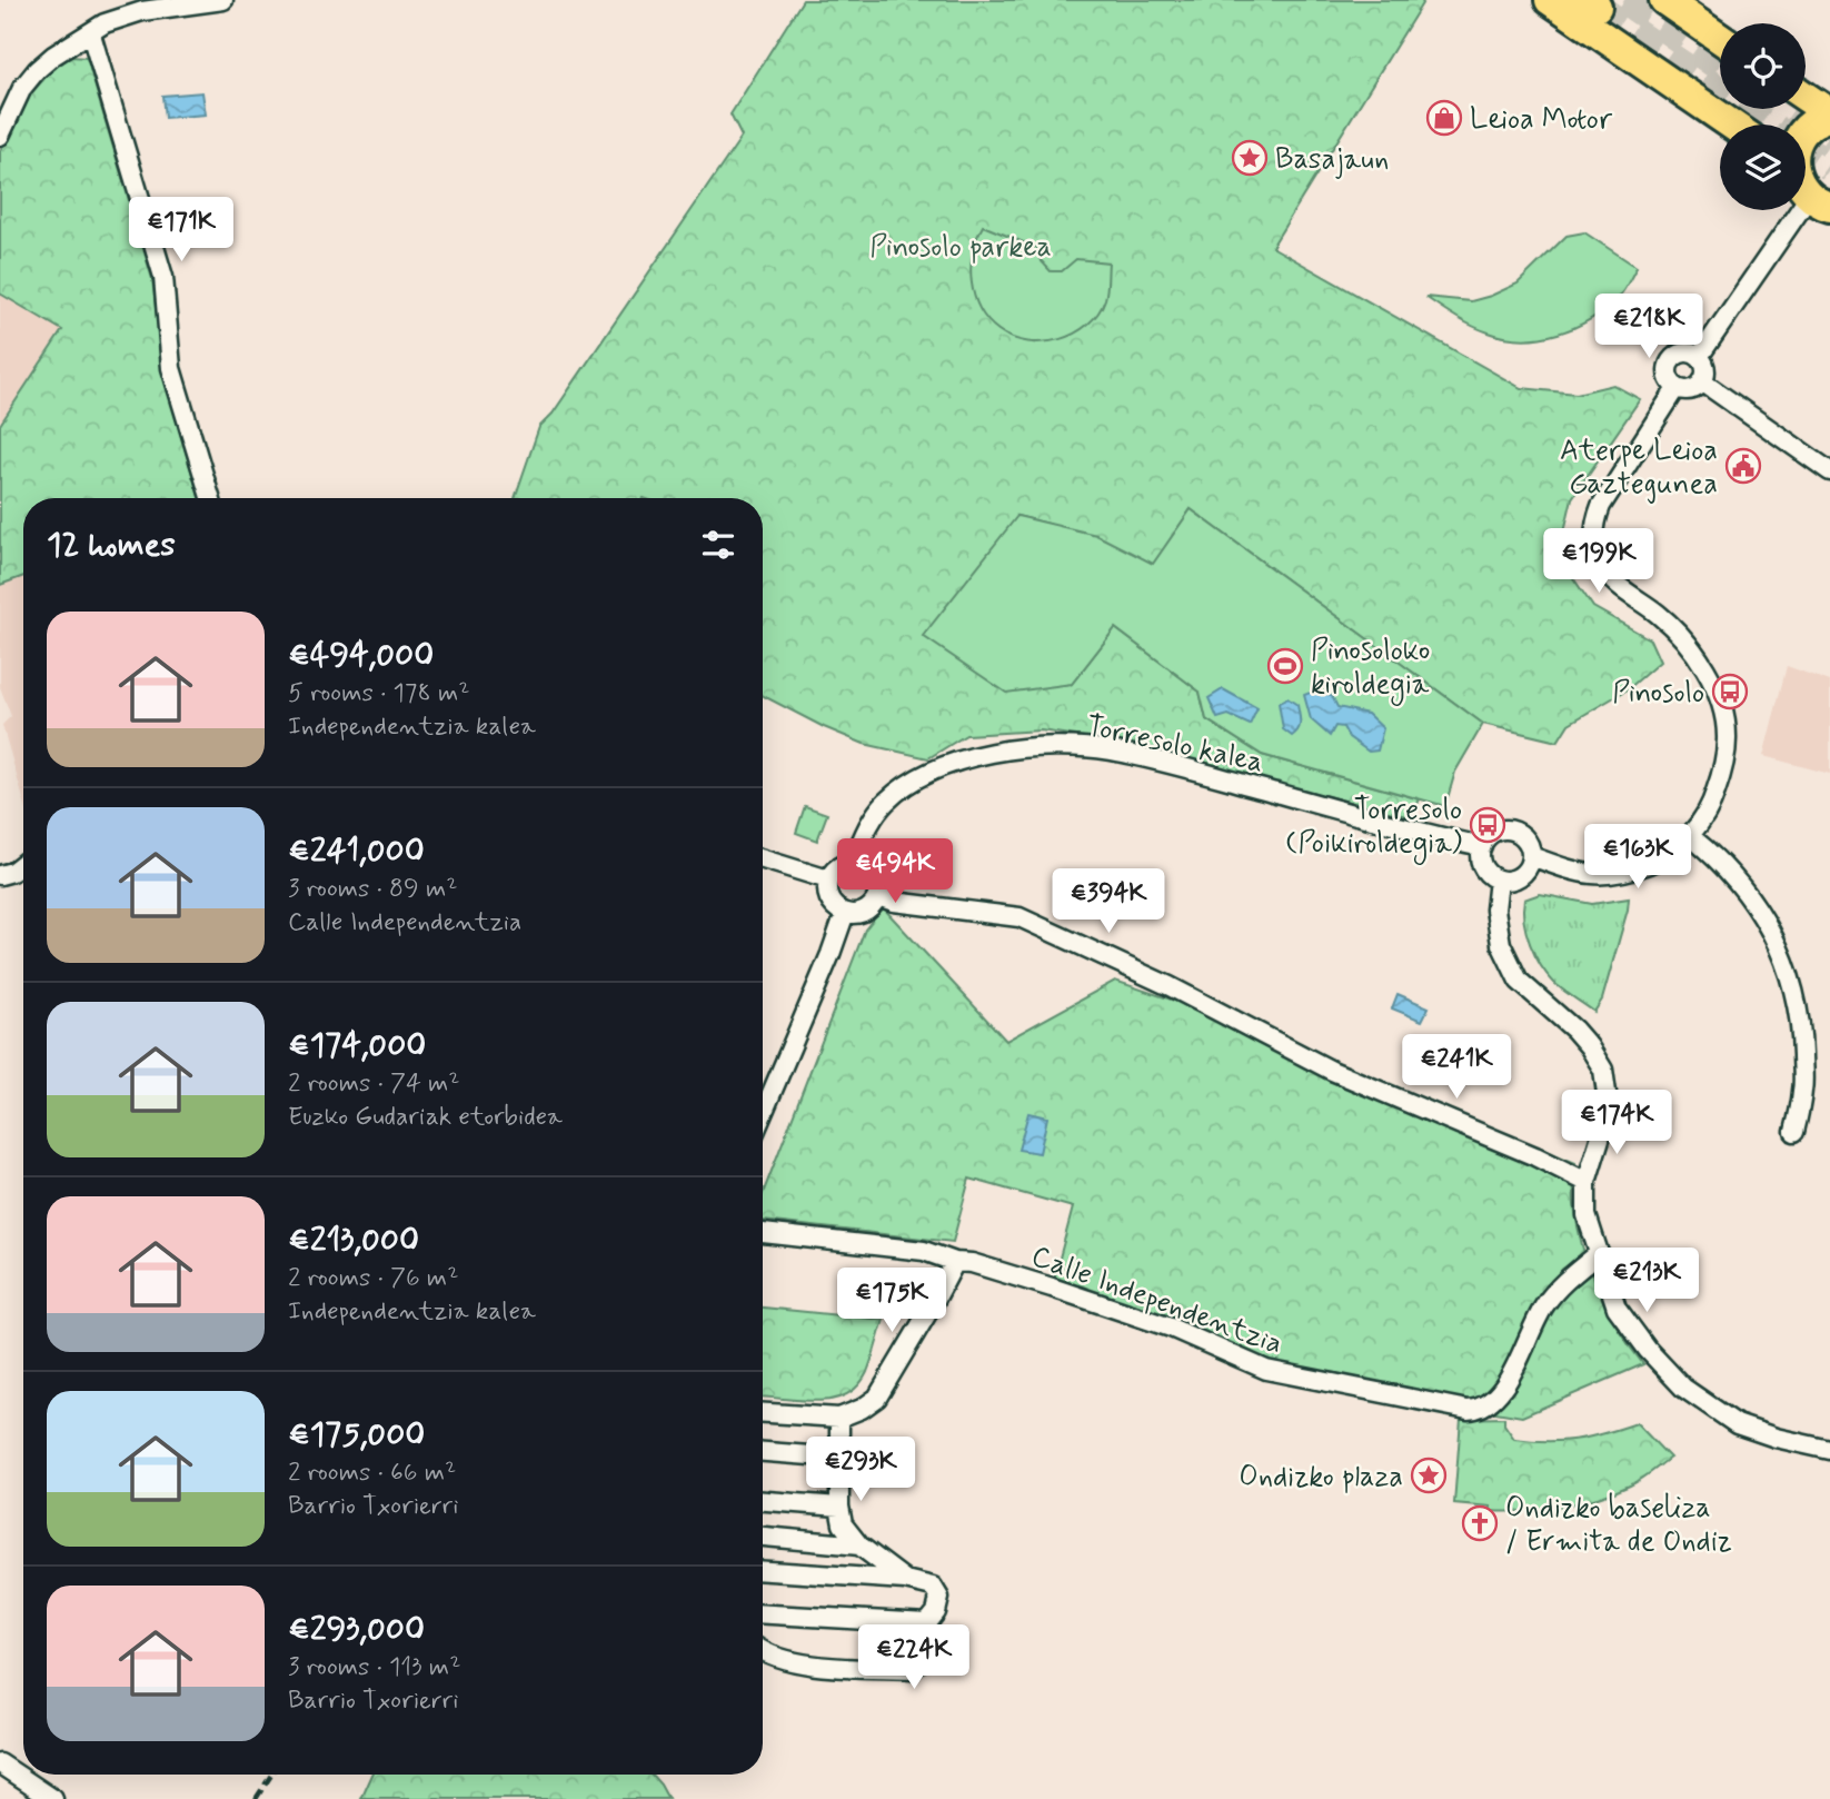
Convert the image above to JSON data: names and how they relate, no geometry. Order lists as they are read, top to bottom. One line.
{"streets":{"street":["Torresolo kalea","Calle Independentzia"]},"parks":["Pinosolo parkea"],"places":{"shop":["Leioa Motor"],"place":["Basajaun","Ondizko plaza"],"public building":["Aterpe Leioa Gaztegunea"],"sports":["Pinosoloko kiroldegia"],"bus stop":["Pinosolo","Torresolo (Poikiroldegia)"],"church":["Ondizko baseliza / Ermita de Ondiz"]},"page":{"price":["€171K","€218K","€199K","€163K","€494K","€394K","€241K","€174K","€213K","€175K","€293K","€224K"],"heading":"12 homes","list":[{"name":"€494,000","note":"5 rooms · 178 m² · Independentzia kalea"},{"name":"€241,000","note":"3 rooms · 89 m² · Calle Independentzia"},{"name":"€174,000","note":"2 rooms · 74 m² · Euzko Gudariak etorbidea"},{"name":"€213,000","note":"2 rooms · 76 m² · Independentzia kalea"},{"name":"€175,000","note":"2 rooms · 66 m² · Barrio Txorierri"},{"name":"€293,000","note":"3 rooms · 113 m² · Barrio Txorierri"}]}}
